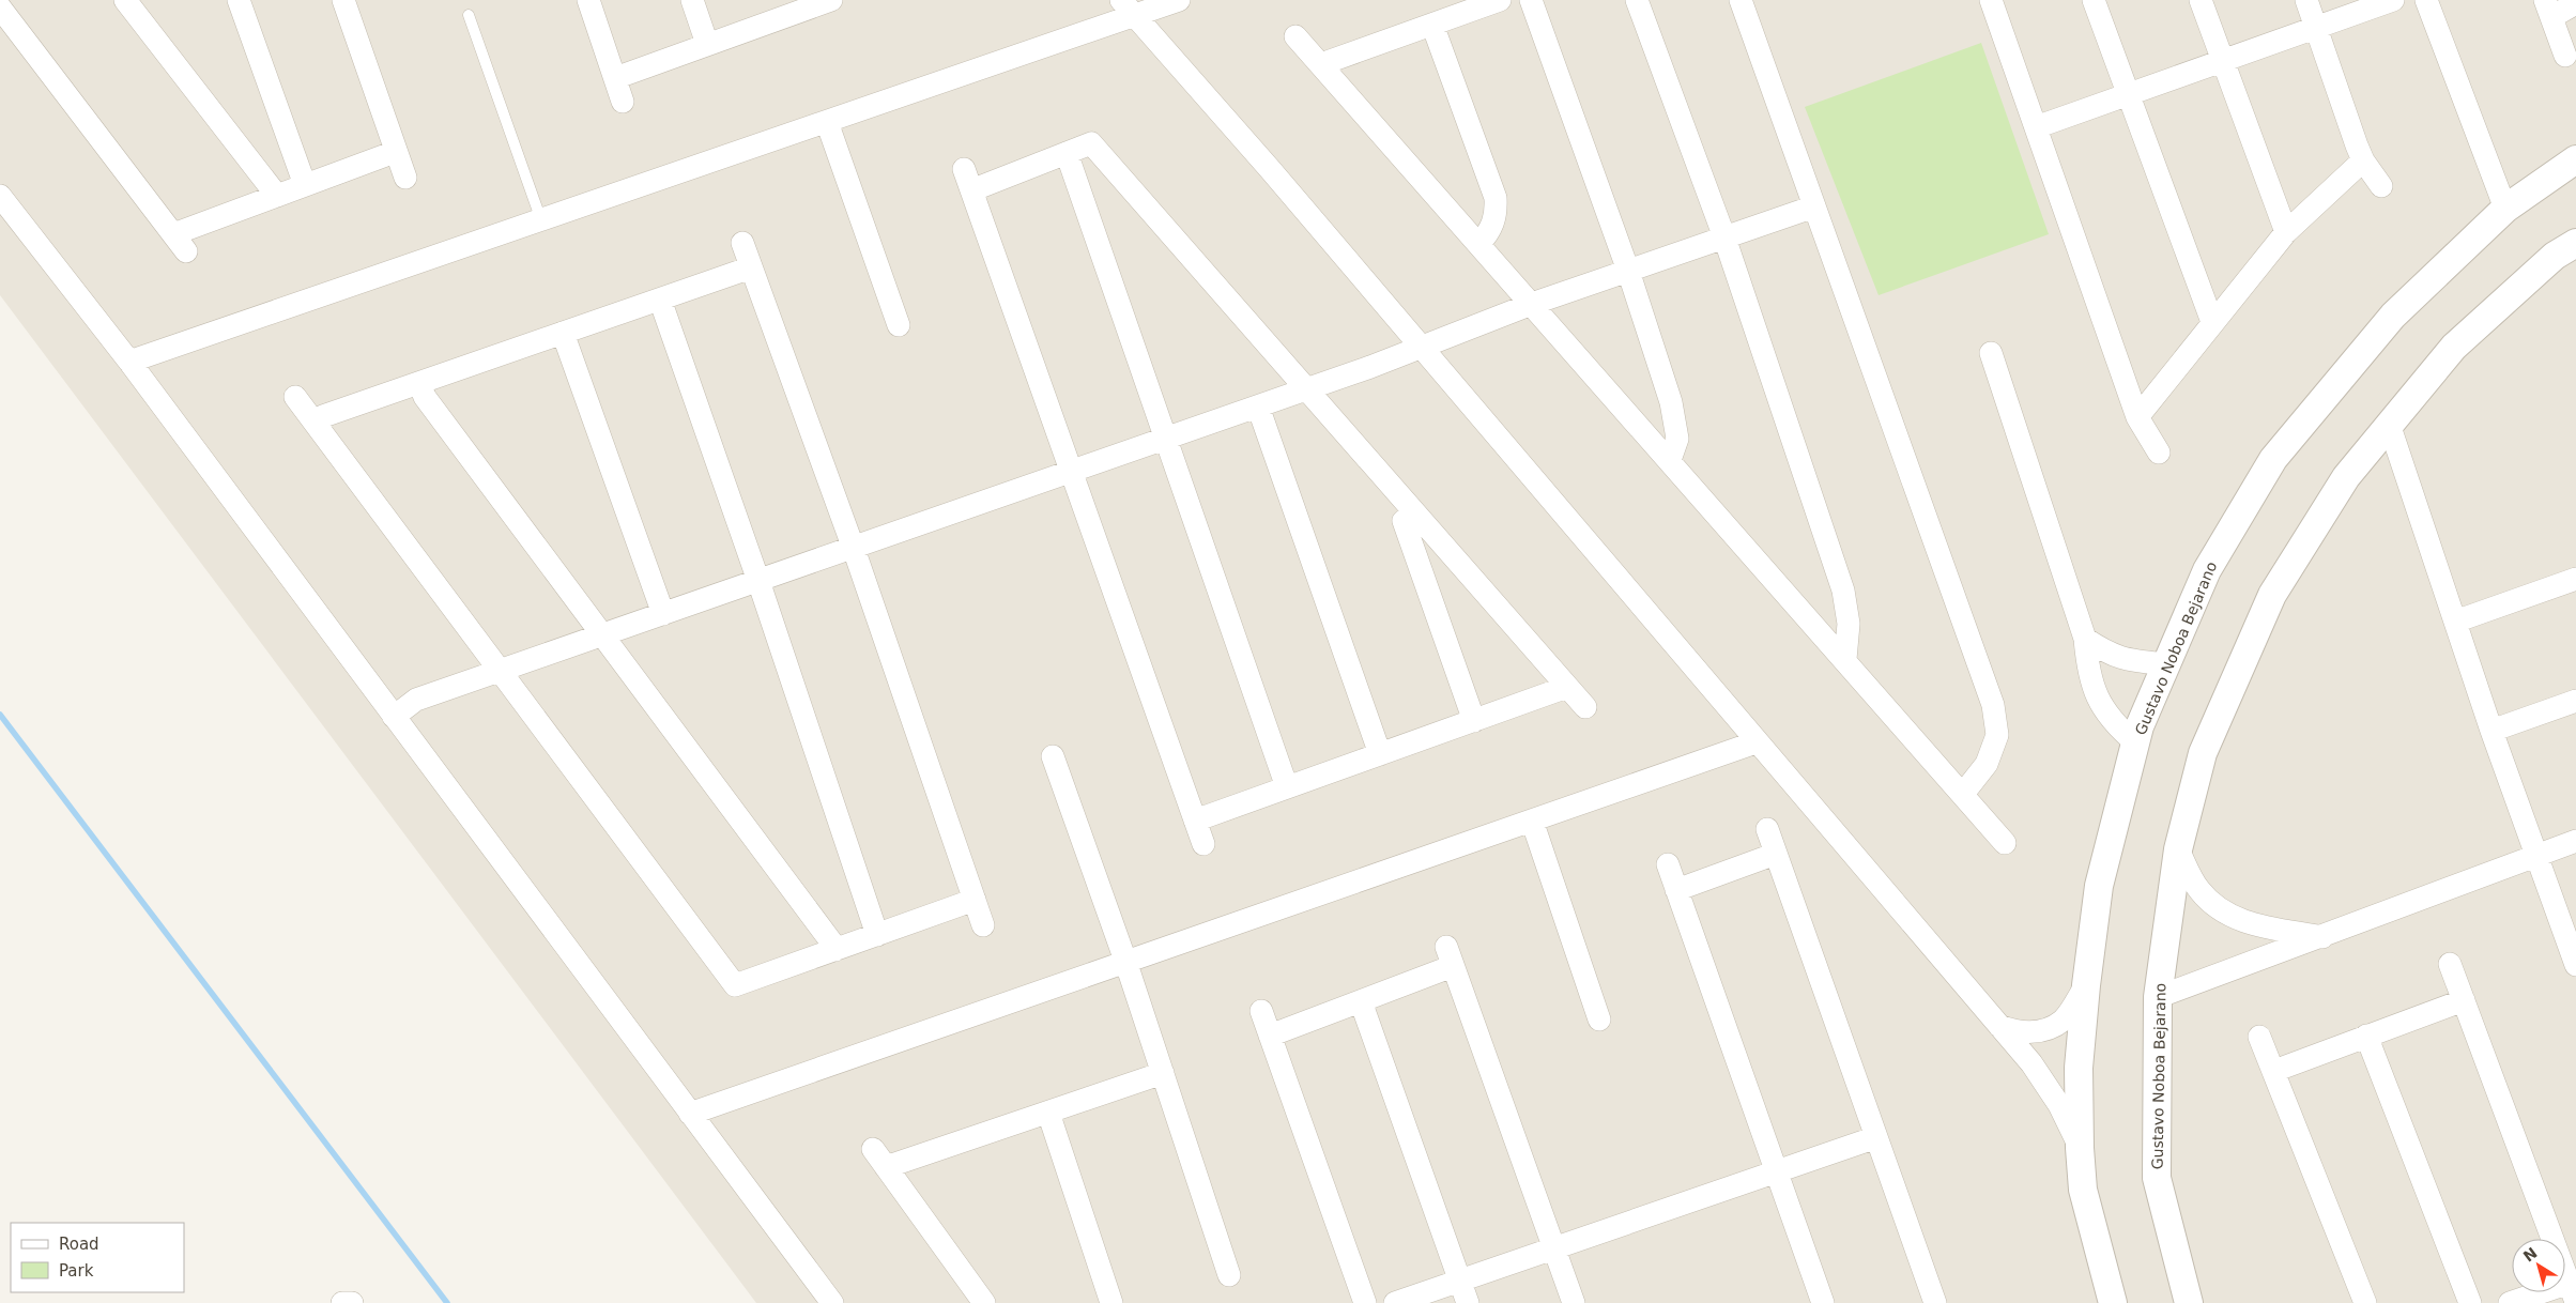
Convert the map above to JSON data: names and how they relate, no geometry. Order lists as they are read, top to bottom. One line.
{"streets":{"street":["Gustavo Noboa Bejarano"]},"legend":["Road","Park"],"north":"top left"}
